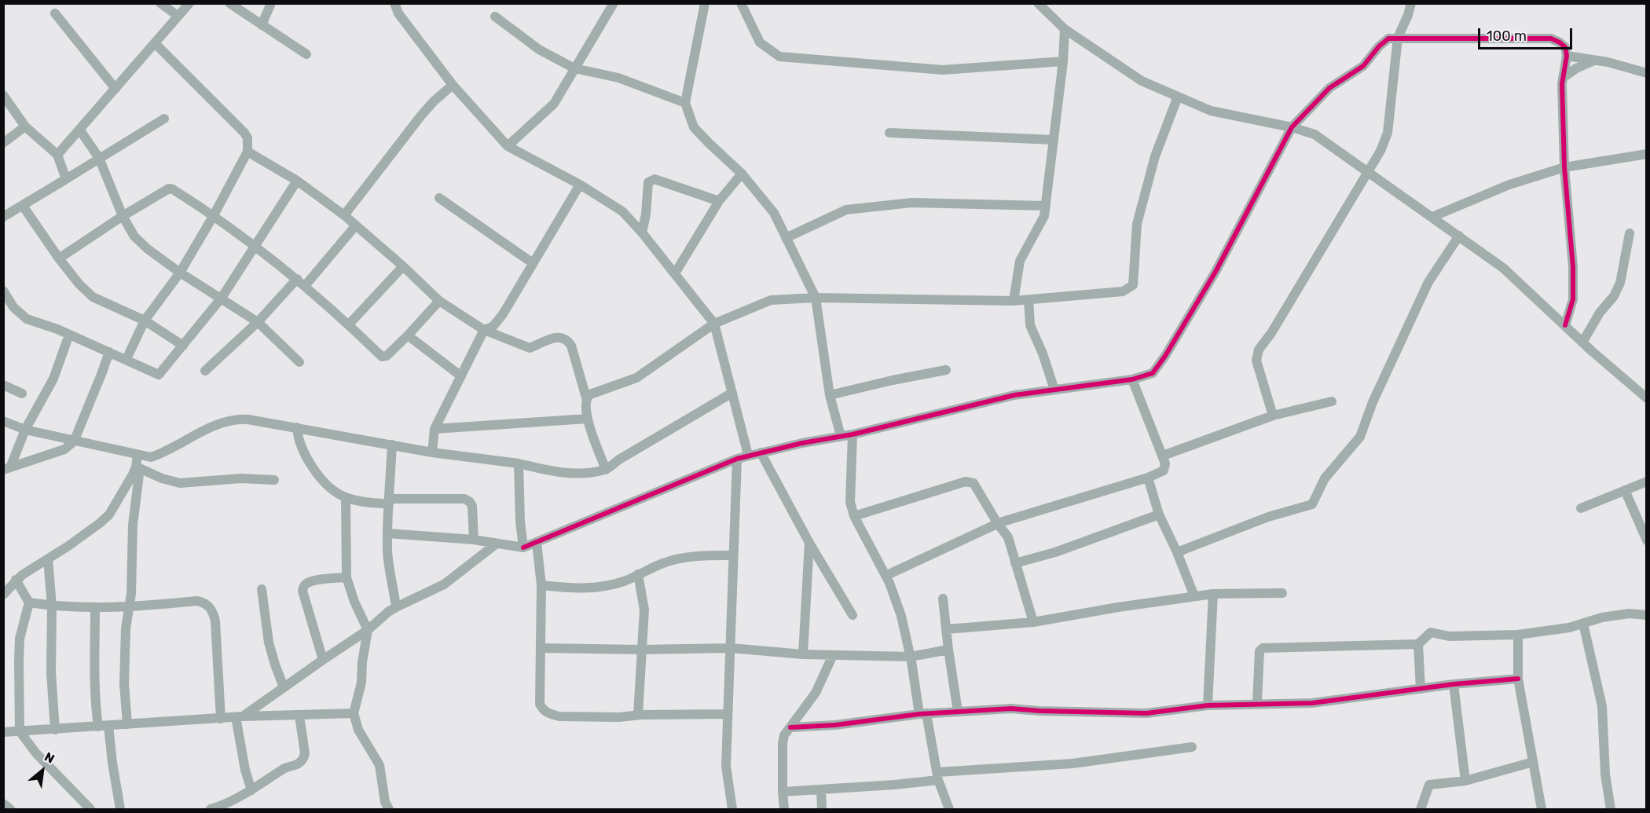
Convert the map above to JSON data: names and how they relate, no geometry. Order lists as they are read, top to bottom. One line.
{"scale_bar":"100 m","north":"top right"}
